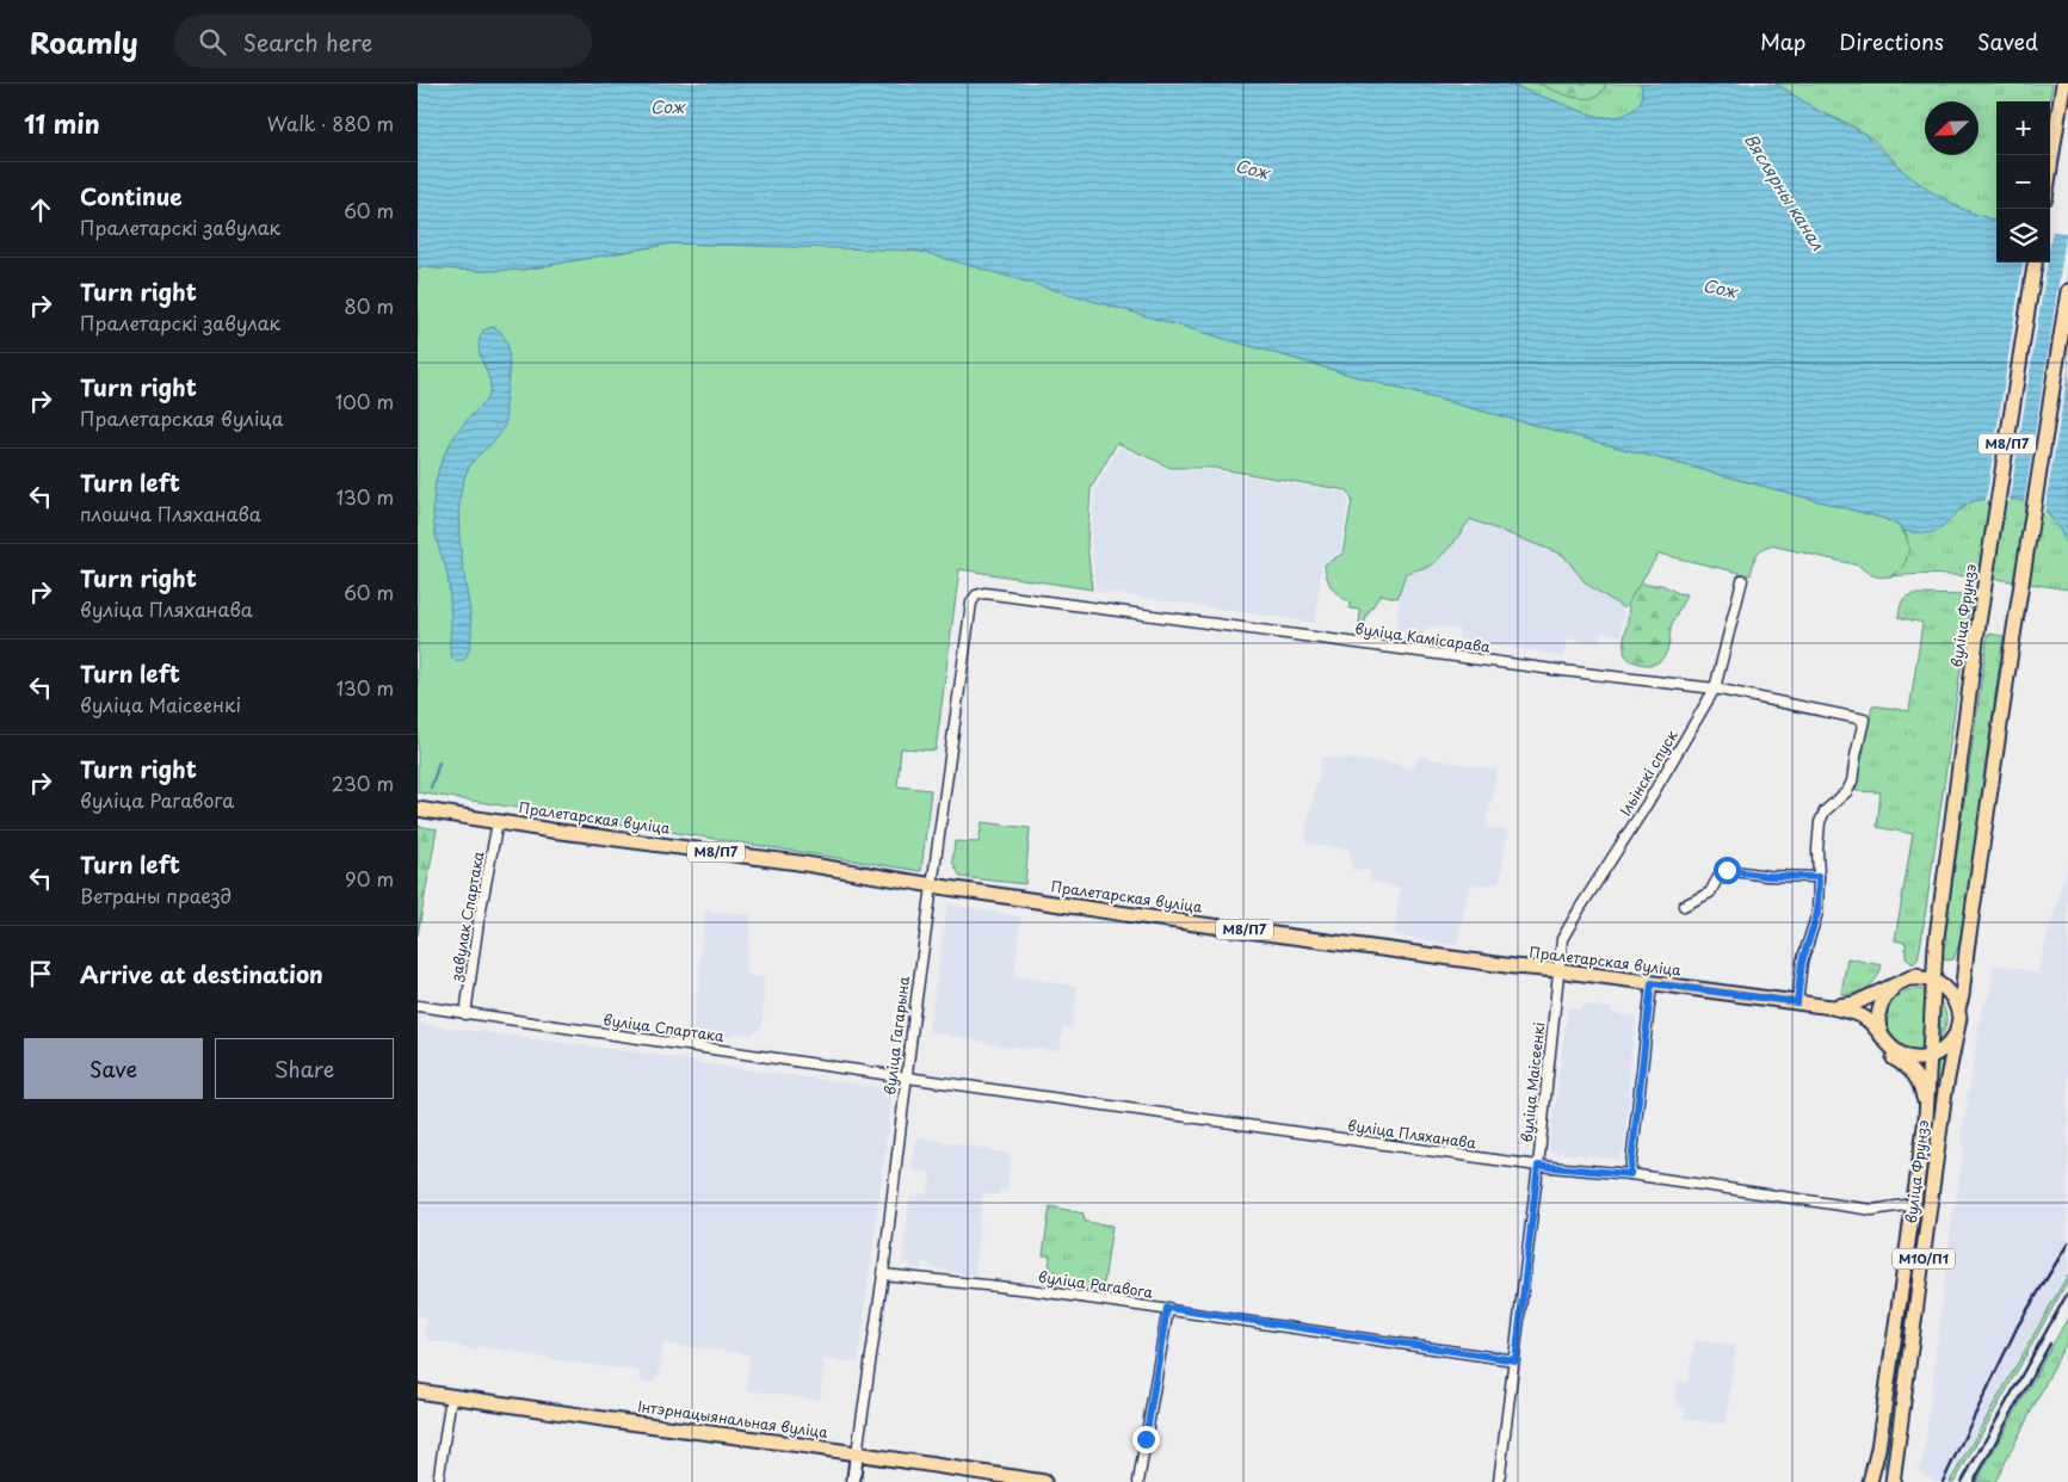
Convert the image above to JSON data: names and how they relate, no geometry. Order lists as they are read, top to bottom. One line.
{"streets":{"main road":["М8/П7","вуліца Фрунзэ","Пралетарская вуліца","М10/П1","Інтэрнацыянальная вуліца"],"street":["вуліца Камісарава","Ільінскі спуск","завулак Спартака","вуліца Спартака","вуліца Гагарына","вуліца Маісеенкі","вуліца Пляханава","вуліца Рагавога"]},"crossings":[["М8/П7","вуліца Фрунзэ"],["М8/П7","Пралетарская вуліца"],["вуліца Фрунзэ","Пралетарская вуліца"],["вуліца Фрунзэ","вуліца Пляханава"],["вуліца Камісарава","Ільінскі спуск"],["вуліца Камісарава","вуліца Гагарына"],["Ільінскі спуск","Пралетарская вуліца"],["Ільінскі спуск","вуліца Маісеенкі"],["Пралетарская вуліца","завулак Спартака"],["Пралетарская вуліца","вуліца Гагарына"],["Пралетарская вуліца","вуліца Маісеенкі"],["завулак Спартака","вуліца Спартака"],["вуліца Спартака","вуліца Гагарына"],["вуліца Спартака","вуліца Пляханава"],["вуліца Гагарына","вуліца Пляханава"],["вуліца Гагарына","вуліца Рагавога"],["вуліца Гагарына","Інтэрнацыянальная вуліца"],["вуліца Маісеенкі","вуліца Пляханава"],["вуліца Маісеенкі","вуліца Рагавога"]],"water":["Сож","Вяслярны канал"],"north":"bottom left","page":{"header":"Roamly","search":"Search here","nav":["Map","Directions","Saved"],"heading":["11 min","Walk · 880 m"],"map_buttons":["+","−"],"list":[["Continue","Пралетарскі завулак","60 m"],["Turn right","Пралетарскі завулак","80 m"],["Turn right","Пралетарская вуліца","100 m"],["Turn left","плошча Пляханава","130 m"],["Turn right","вуліца Пляханава","60 m"],["Turn left","вуліца Маісеенкі","130 m"],["Turn right","вуліца Рагавога","230 m"],["Turn left","Ветраны праезд","90 m"],"Arrive at destination"],"buttons":["Save","Share"]}}
